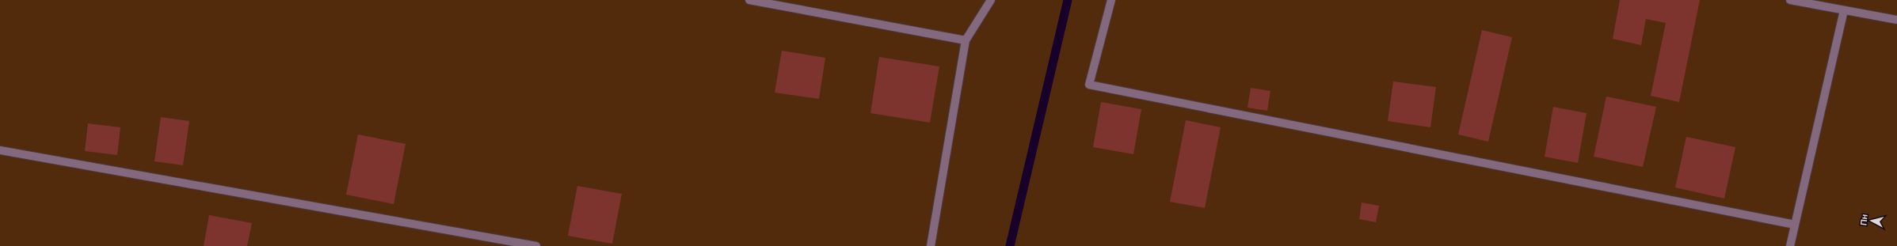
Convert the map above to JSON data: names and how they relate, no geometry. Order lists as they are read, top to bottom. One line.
{"north":"left"}
